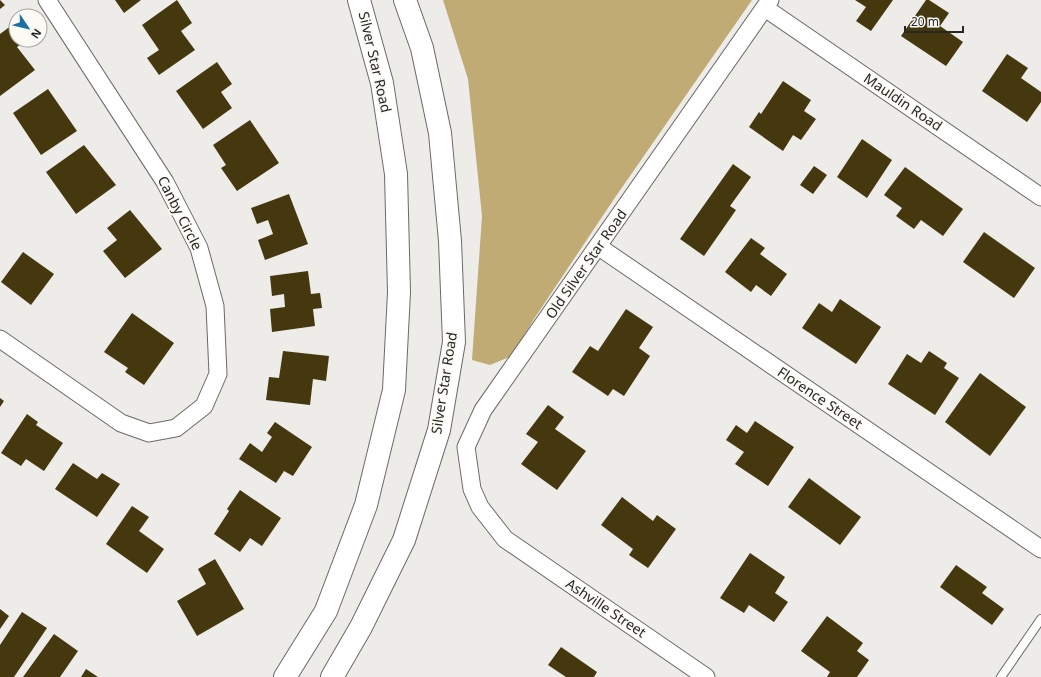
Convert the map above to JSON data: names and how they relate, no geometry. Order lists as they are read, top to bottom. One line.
{"streets":{"main road":["Silver Star Road"],"street":["Mauldin Road","Canby Circle","Old Silver Star Road","Florence Street","Ashville Street"]},"crossings":[["Mauldin Road","Old Silver Star Road"],["Old Silver Star Road","Florence Street"],["Old Silver Star Road","Ashville Street"]],"scale_bar":"20 m","north":"bottom right"}
